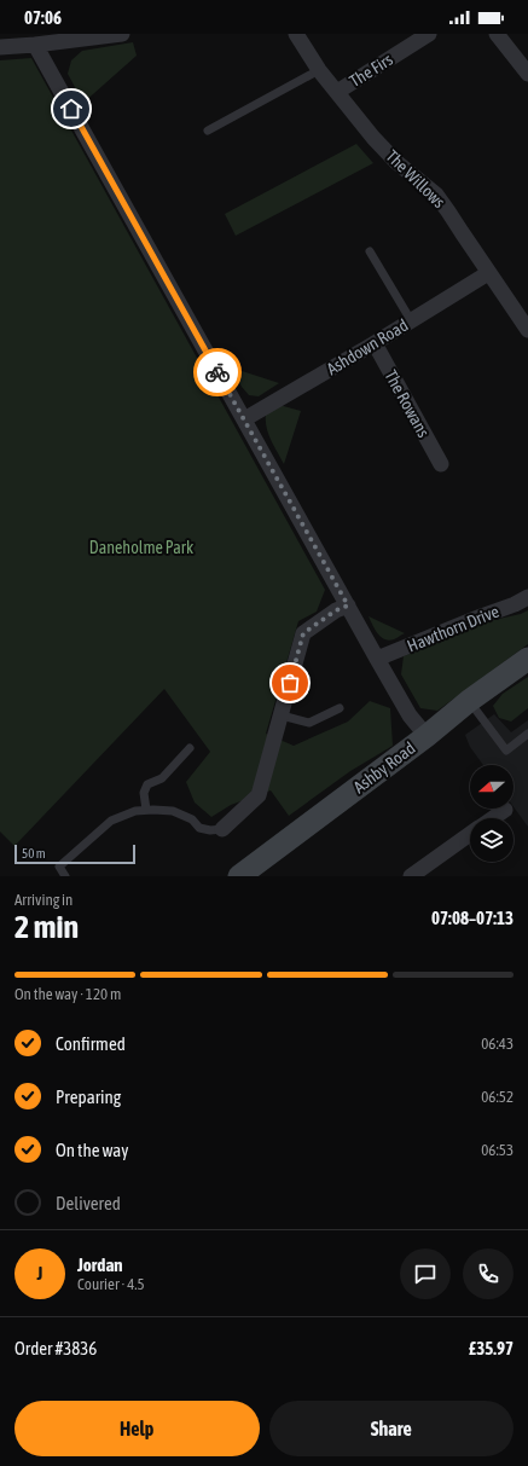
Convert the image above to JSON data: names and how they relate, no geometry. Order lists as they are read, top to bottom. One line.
{"streets":{"street":["The Firs","The Willows","Ashdown Road","The Rowans","Hawthorn Drive","Ashby Road"]},"crossings":[["The Firs","The Willows"],["The Willows","Ashdown Road"],["Ashdown Road","The Rowans"]],"parks":["Daneholme Park"],"scale_bar":"50 m","north":"left","page":{"status":"07:06","scale":"50 m","heading":["2 min","Arriving in","07:08–07:13"],"panel":["Jordan","Courier · 4.5","Order #3836","£35.97"],"bar":"On the way · 120 m","list":[["Confirmed","06:43"],["Preparing","06:52"],["On the way","06:53"],"Delivered"],"round":"J","buttons":["Help","Share"]}}
